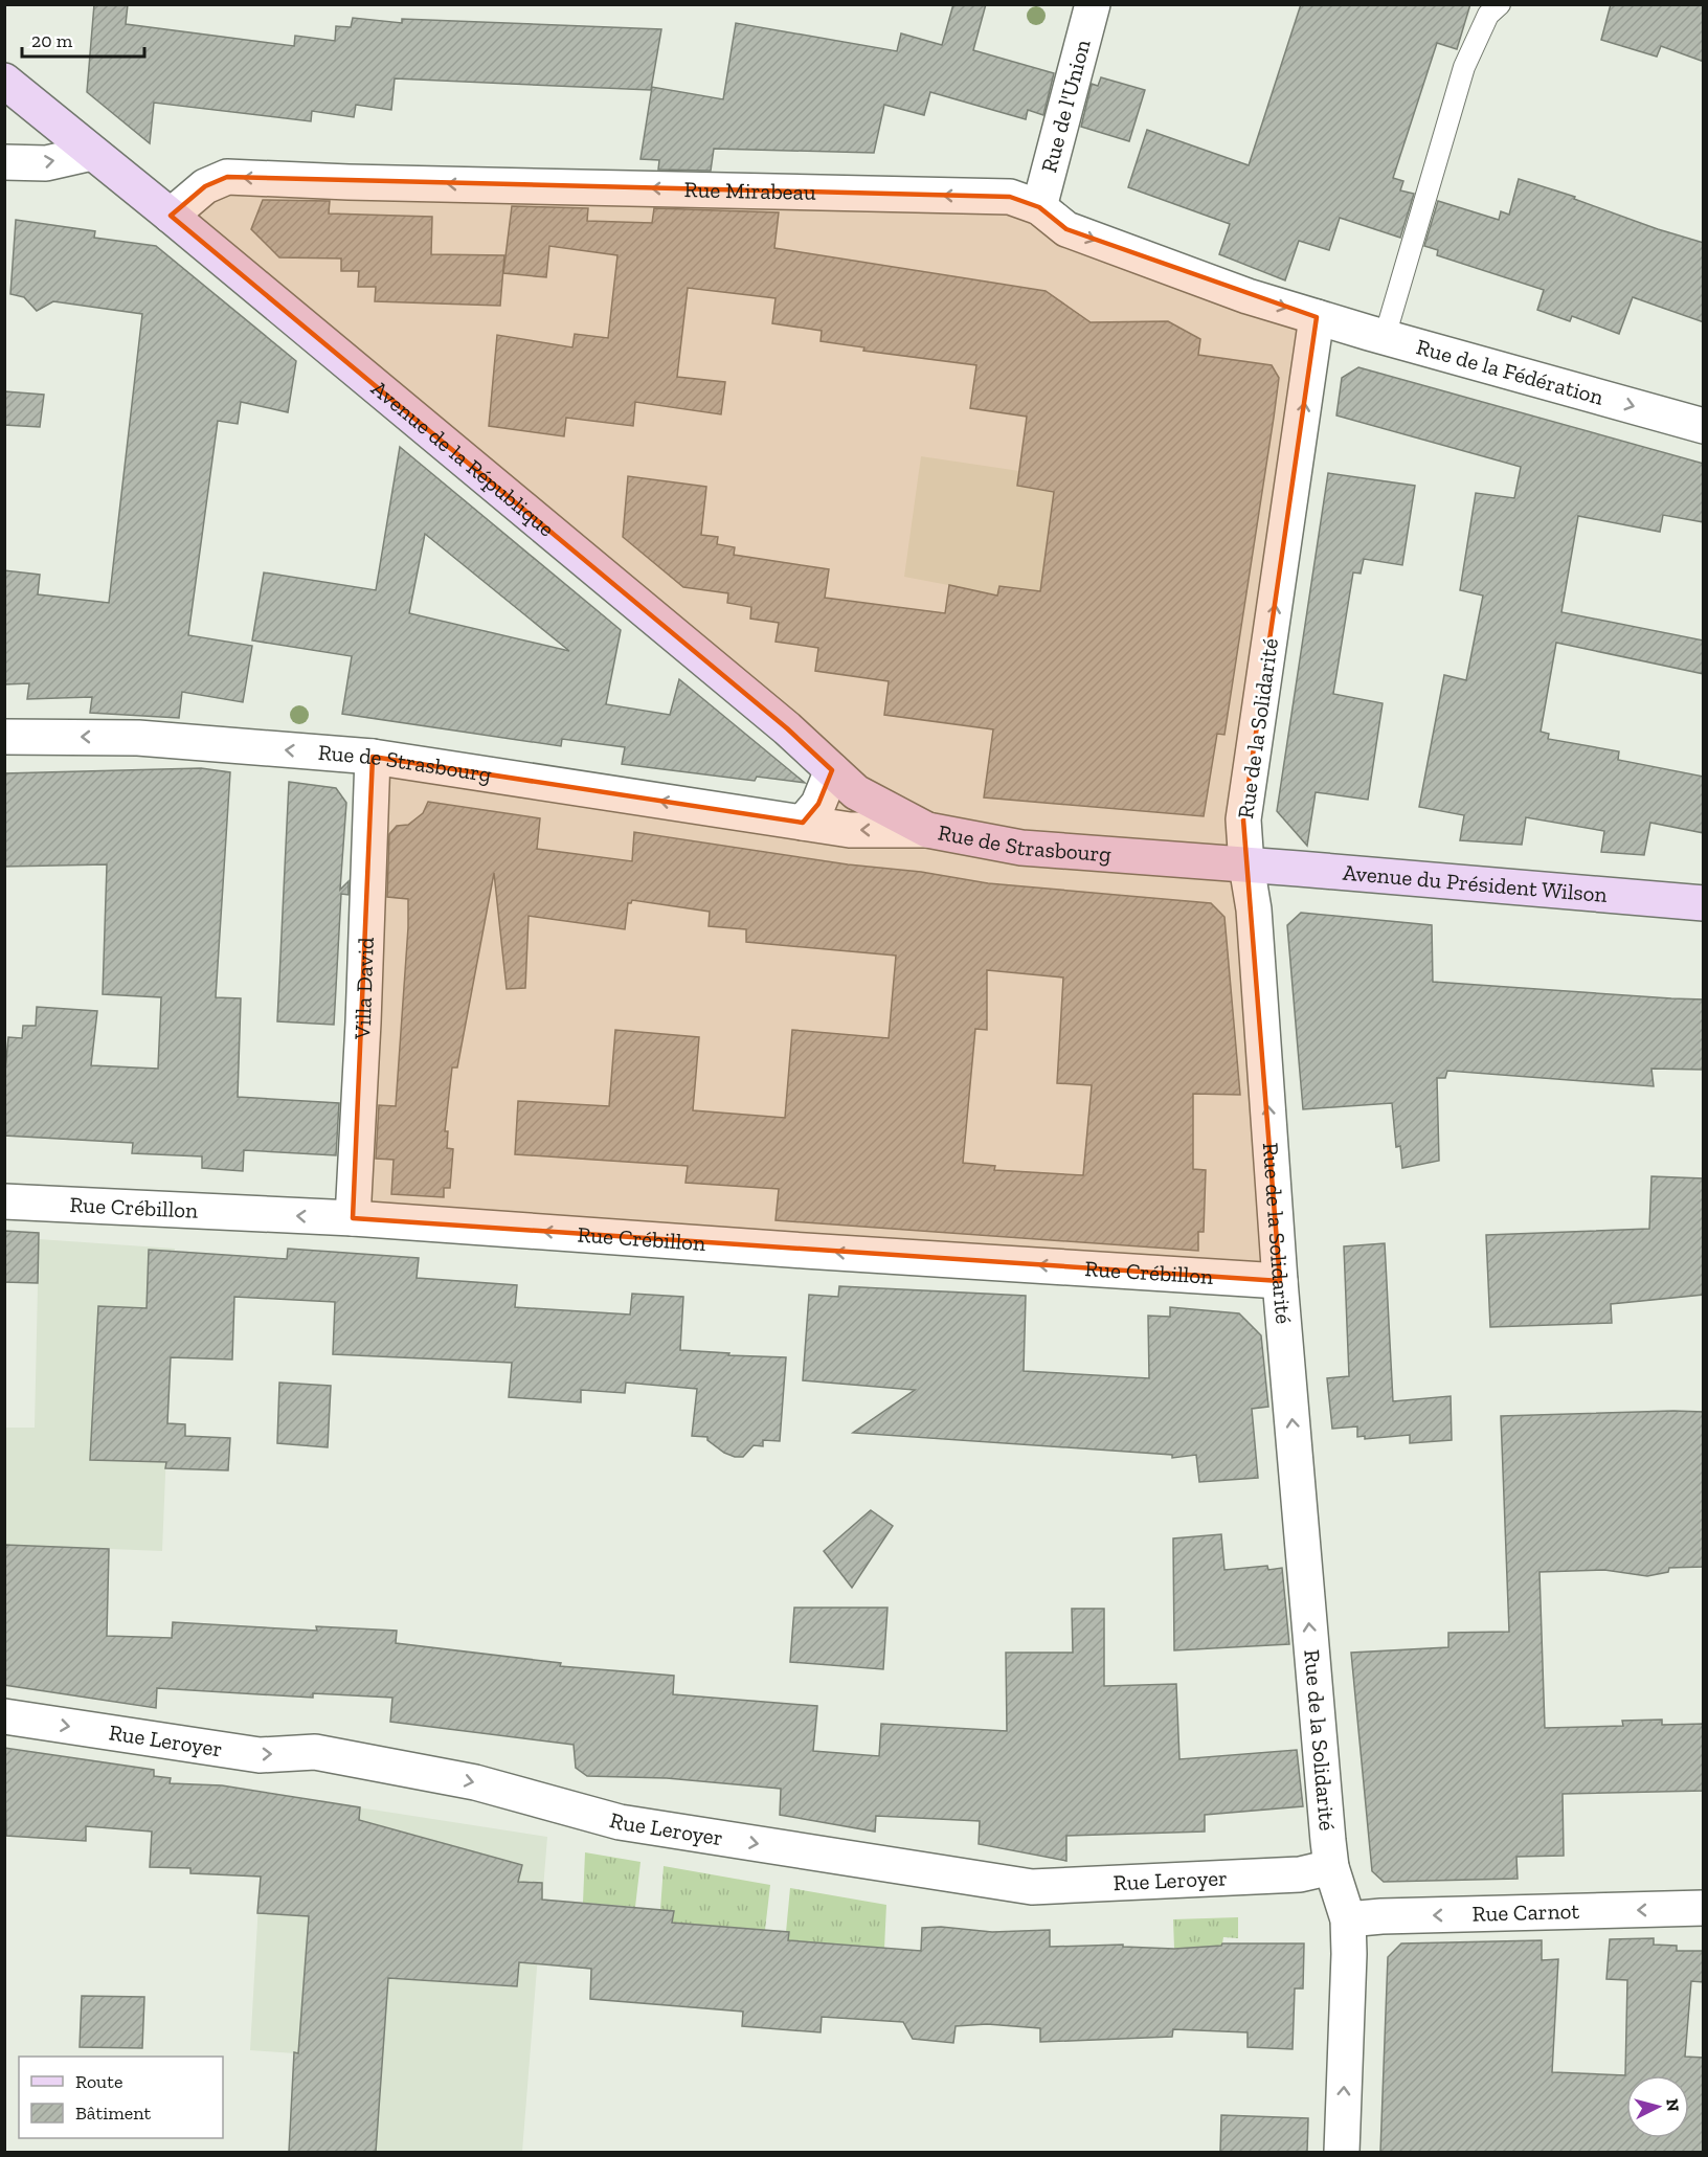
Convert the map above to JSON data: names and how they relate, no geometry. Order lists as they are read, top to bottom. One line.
{"streets":{"street":["Rue de l'Union","Rue Mirabeau","Rue de la Fédération","Avenue de la République","Rue de la Solidarité","Rue de Strasbourg","Avenue du Président Wilson","Villa David","Rue Crébillon","Rue Leroyer","Rue Carnot"]},"crossings":[["Rue de l'Union","Rue Mirabeau"],["Rue Mirabeau","Rue de la Fédération"],["Rue Mirabeau","Avenue de la République"],["Rue Mirabeau","Rue de la Solidarité"],["Rue de la Fédération","Rue de la Solidarité"],["Avenue de la République","Rue de Strasbourg"],["Rue de la Solidarité","Rue de Strasbourg"],["Rue de la Solidarité","Avenue du Président Wilson"],["Rue de la Solidarité","Rue Crébillon"],["Rue de la Solidarité","Rue Leroyer"],["Rue de la Solidarité","Rue Carnot"],["Rue de Strasbourg","Avenue du Président Wilson"],["Rue de Strasbourg","Villa David"],["Villa David","Rue Crébillon"]],"one_way":["Rue de la Fédération","Rue de la Solidarité","Rue de Strasbourg","Rue Crébillon","Rue Leroyer","Rue Carnot"],"legend":["Route","Bâtiment"],"scale_bar":"20 m","north":"right"}
